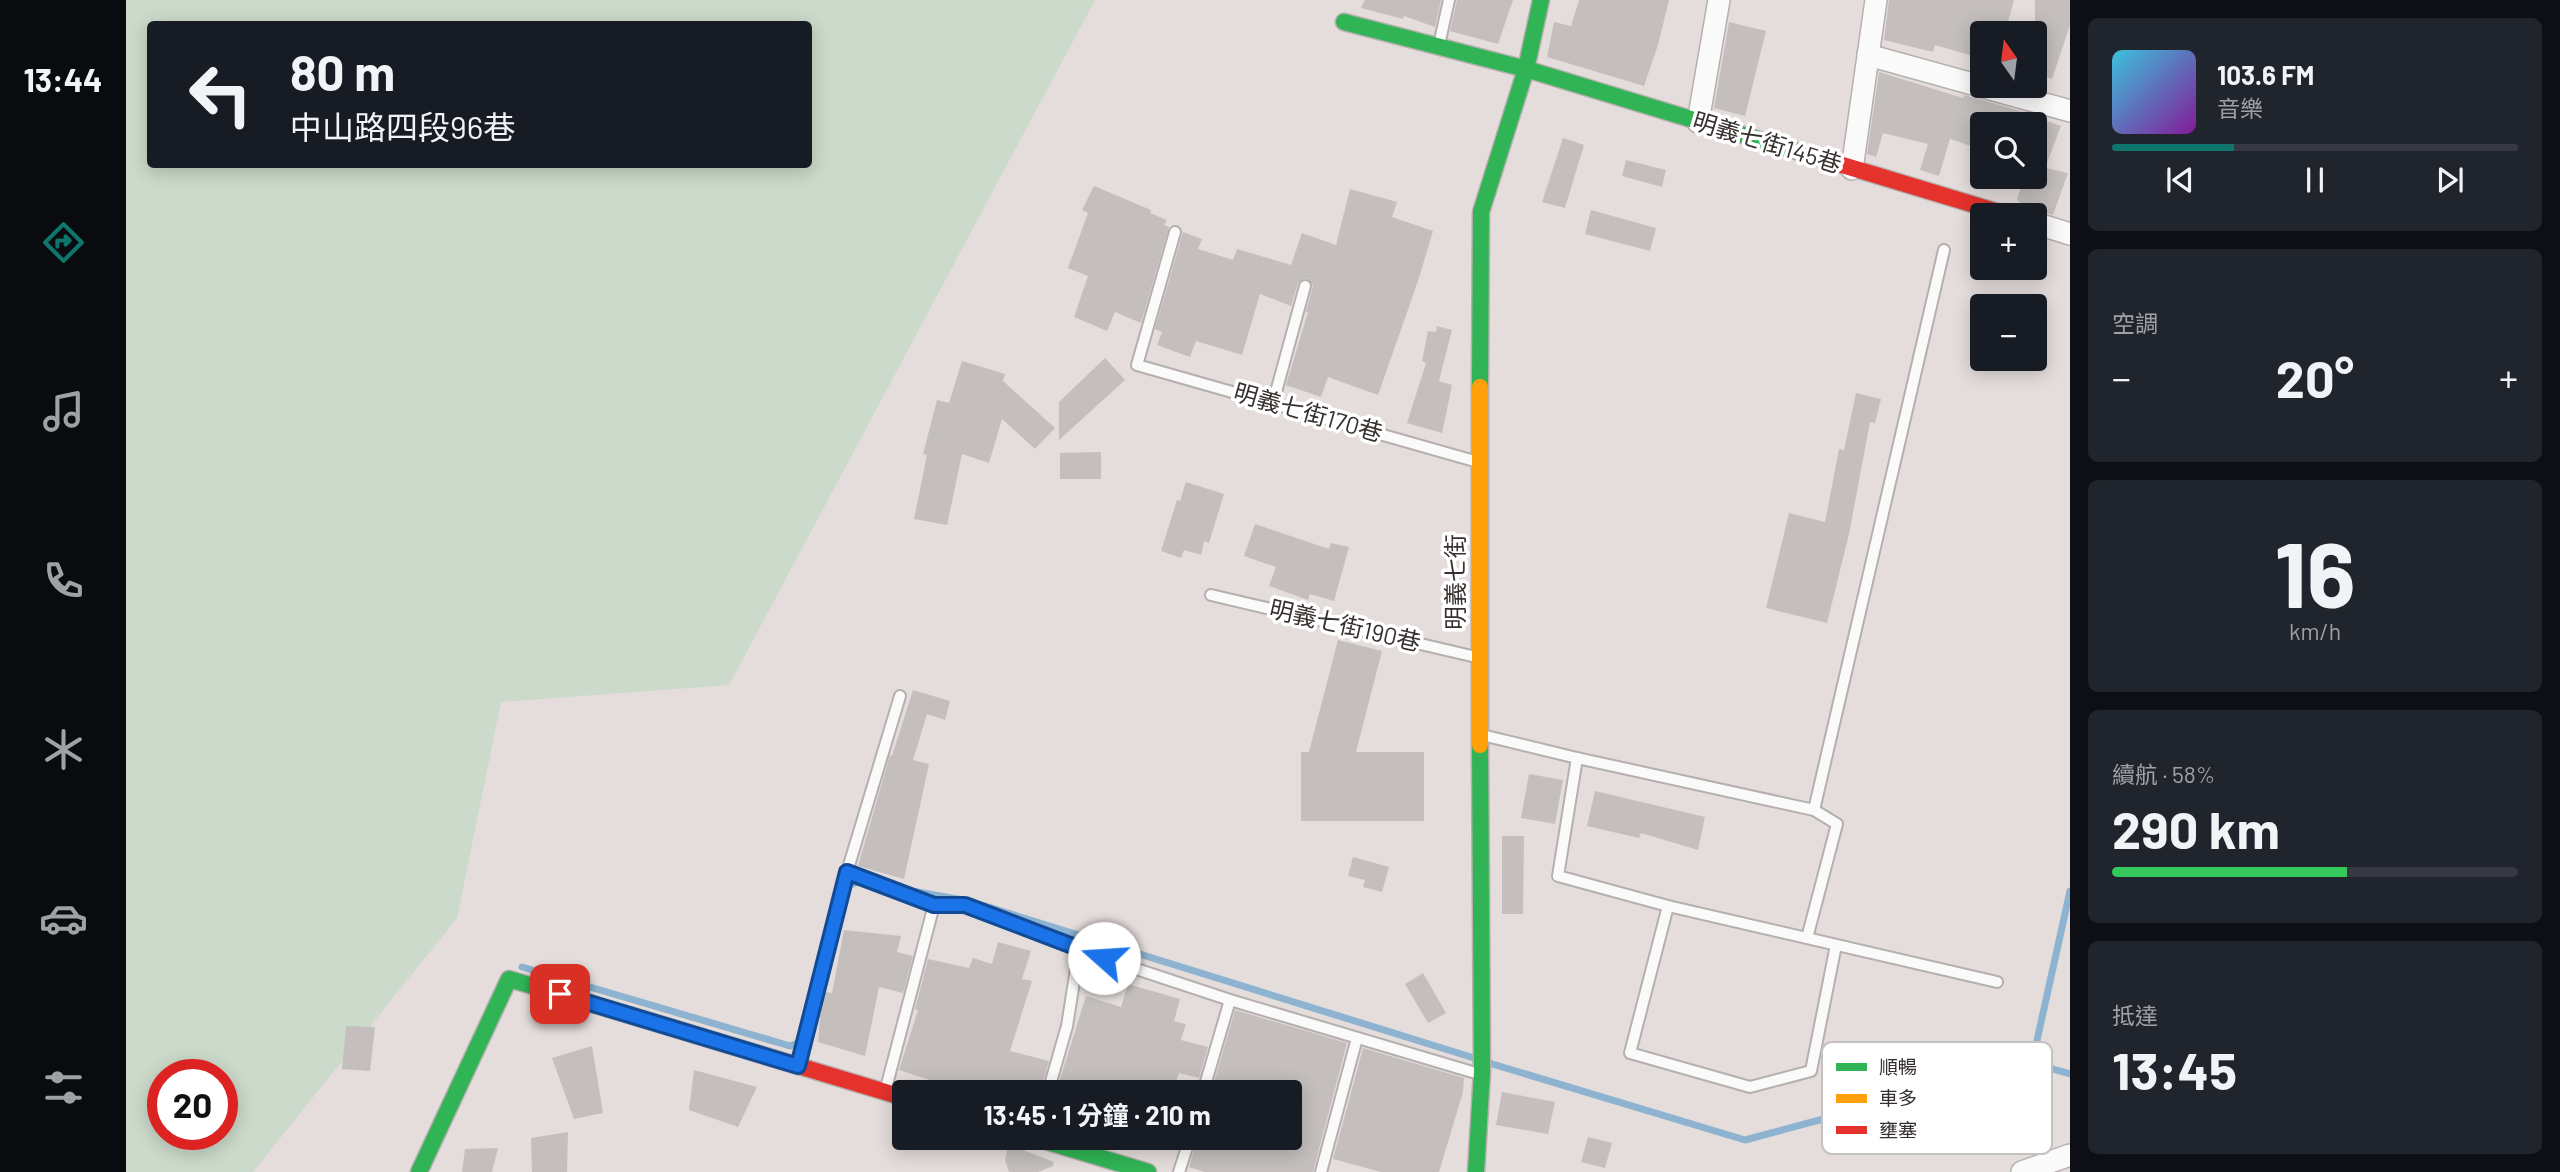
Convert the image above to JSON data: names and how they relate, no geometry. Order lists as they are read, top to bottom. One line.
{"streets":{"street":["明義七街145巷","明義七街"],"lane":["明義七街170巷","明義七街190巷"]},"crossings":[["明義七街145巷","明義七街"],["明義七街170巷","明義七街"],["明義七街","明義七街190巷"]],"legend":["順暢","車多","壅塞"],"north":"top","page":{"tabs":"13:44","map_buttons":["+","−"],"turn":["80 m","中山路四段96巷"],"song":["103.6 FM","音樂"],"tile":["空調",["16","km/h"],["續航 · 58%","290 km"],["抵達","13:45"]],"heat":["−","20°","+"],"limit":"20","trip":"13:45 · 1 分鐘 · 210 m"}}
